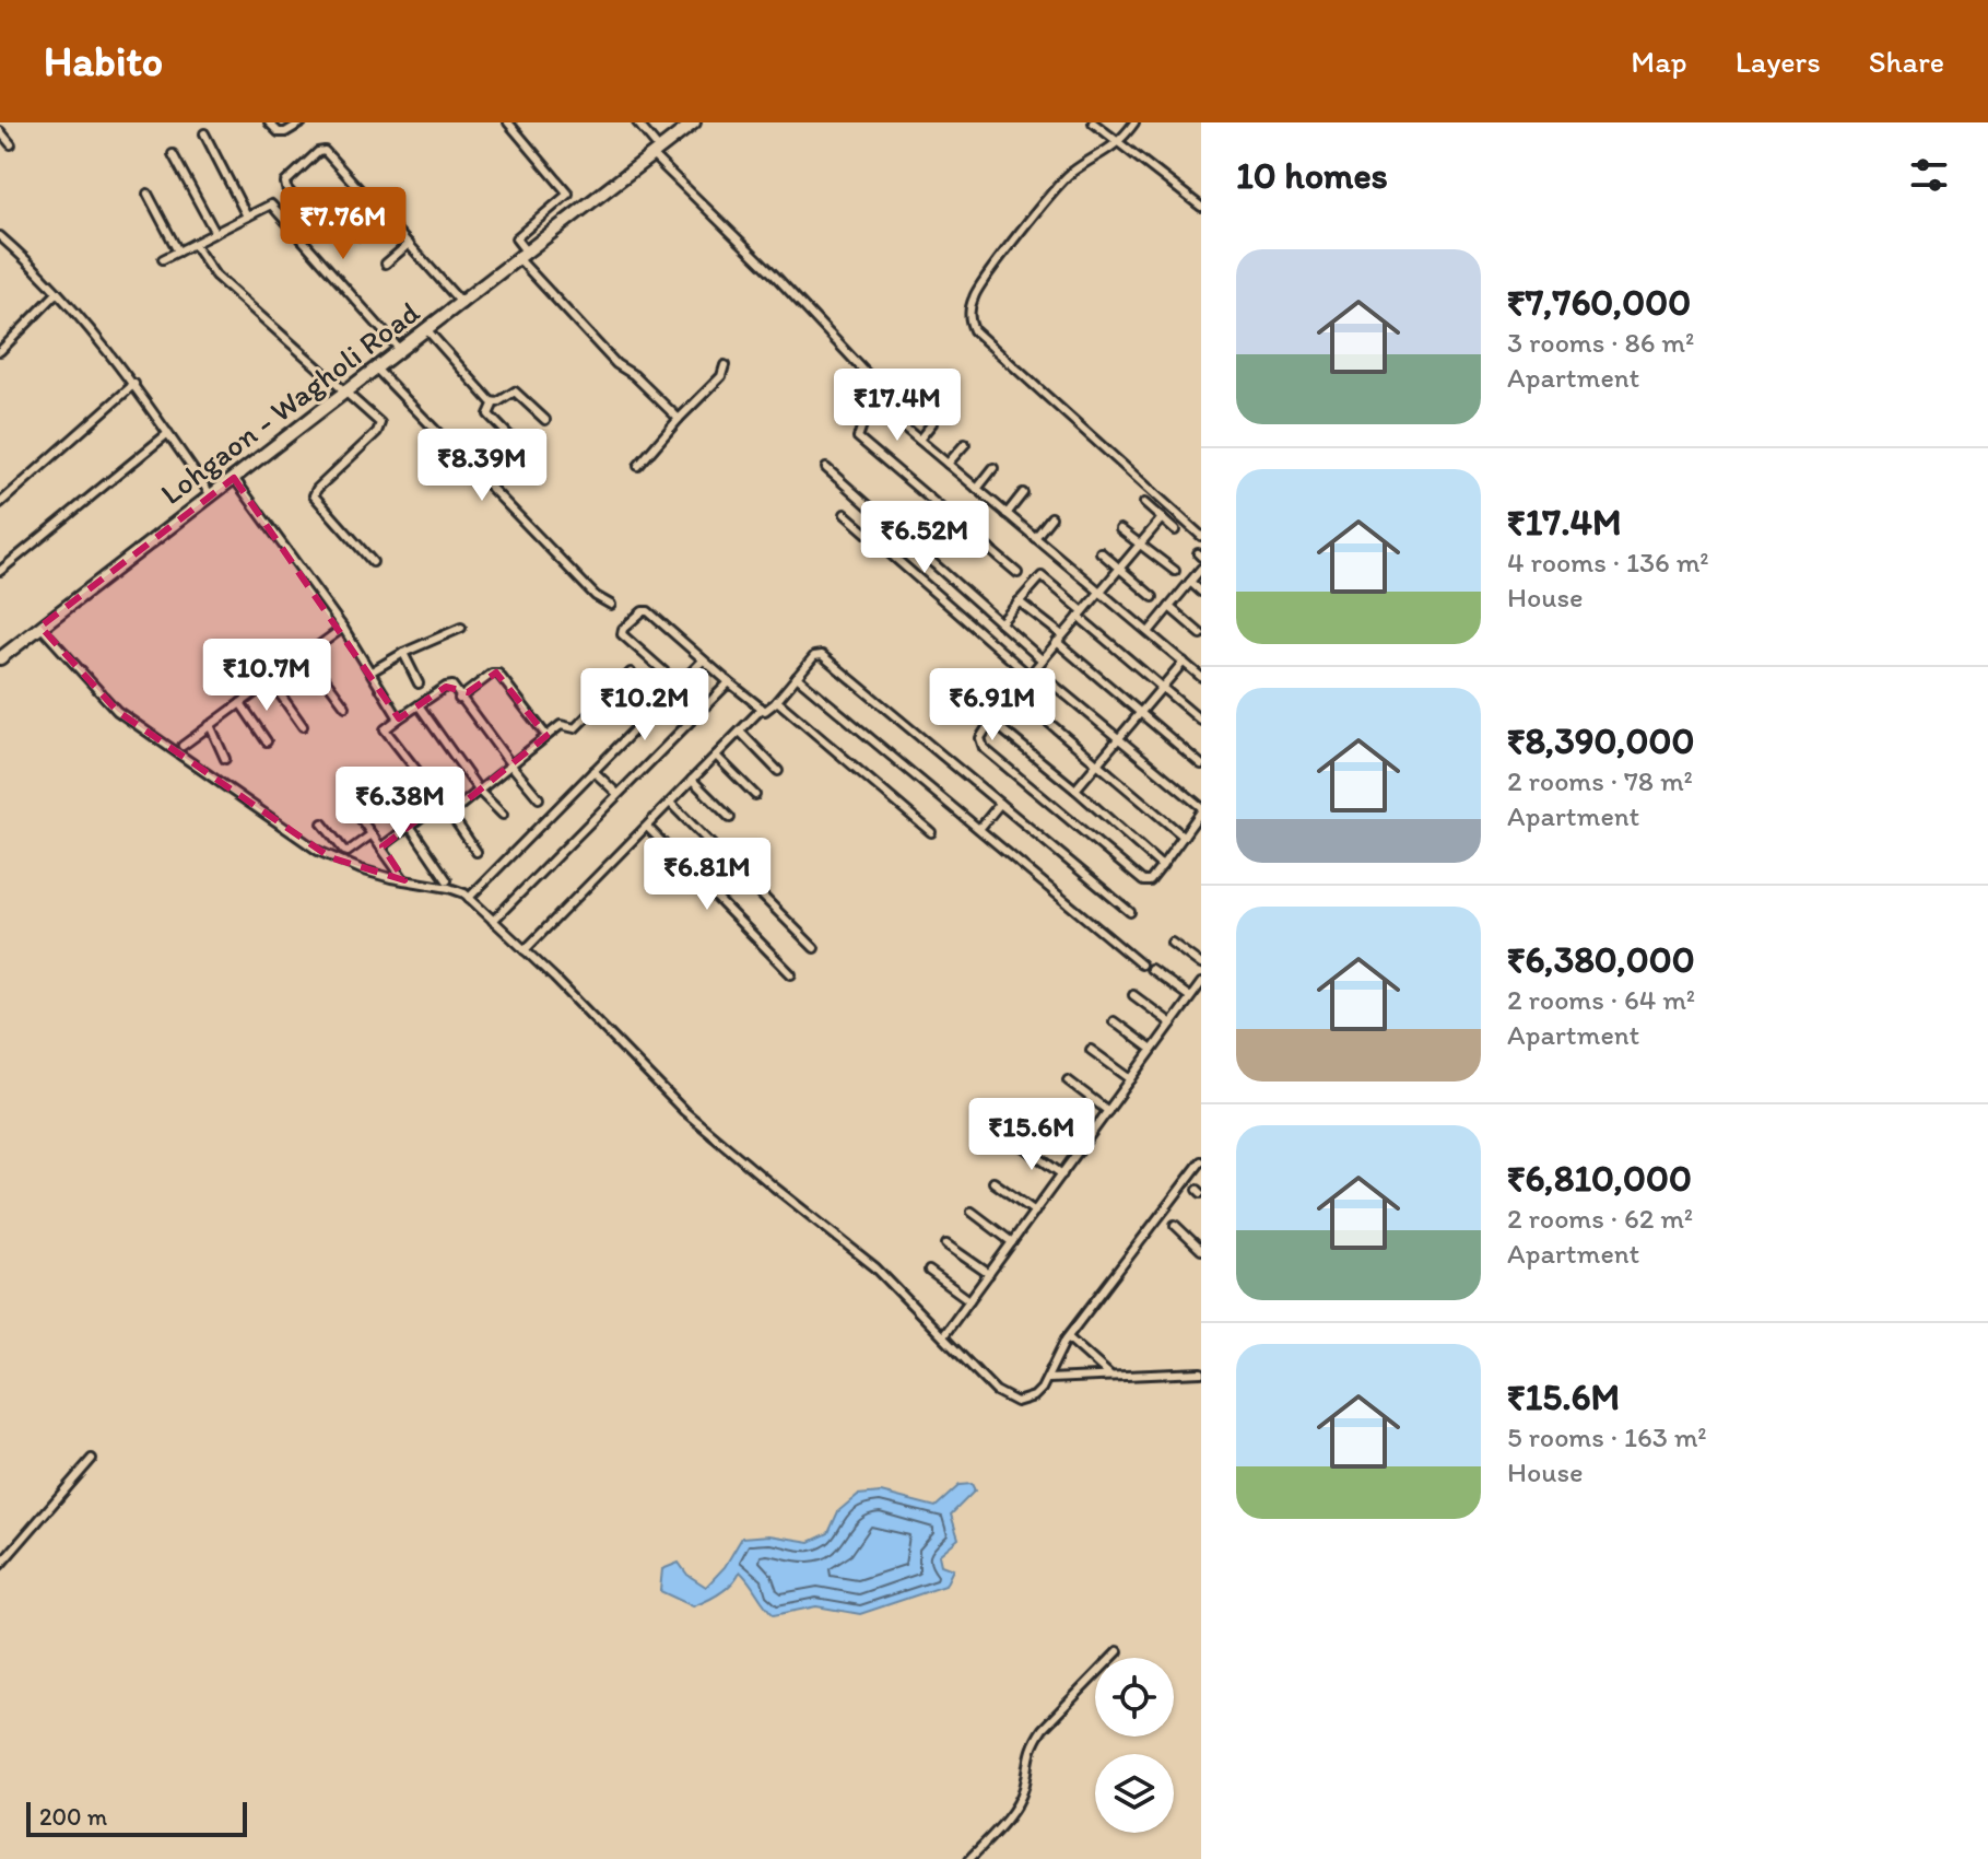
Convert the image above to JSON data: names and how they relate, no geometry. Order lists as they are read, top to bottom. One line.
{"streets":{"main road":["Lohgaon - Wagholi Road"]},"scale_bar":"200 m","page":{"header":"Habito","nav":["Map","Layers","Share"],"heading":"10 homes","price":["₹7.76M","₹17.4M","₹8.39M","₹6.52M","₹10.7M","₹10.2M","₹6.91M","₹6.38M","₹6.81M","₹15.6M"],"list":[{"name":"₹7,760,000","note":"3 rooms · 86 m² · Apartment"},{"name":"₹17.4M","note":"4 rooms · 136 m² · House"},{"name":"₹8,390,000","note":"2 rooms · 78 m² · Apartment"},{"name":"₹6,380,000","note":"2 rooms · 64 m² · Apartment"},{"name":"₹6,810,000","note":"2 rooms · 62 m² · Apartment"},{"name":"₹15.6M","note":"5 rooms · 163 m² · House"}],"scale":"200 m"}}
